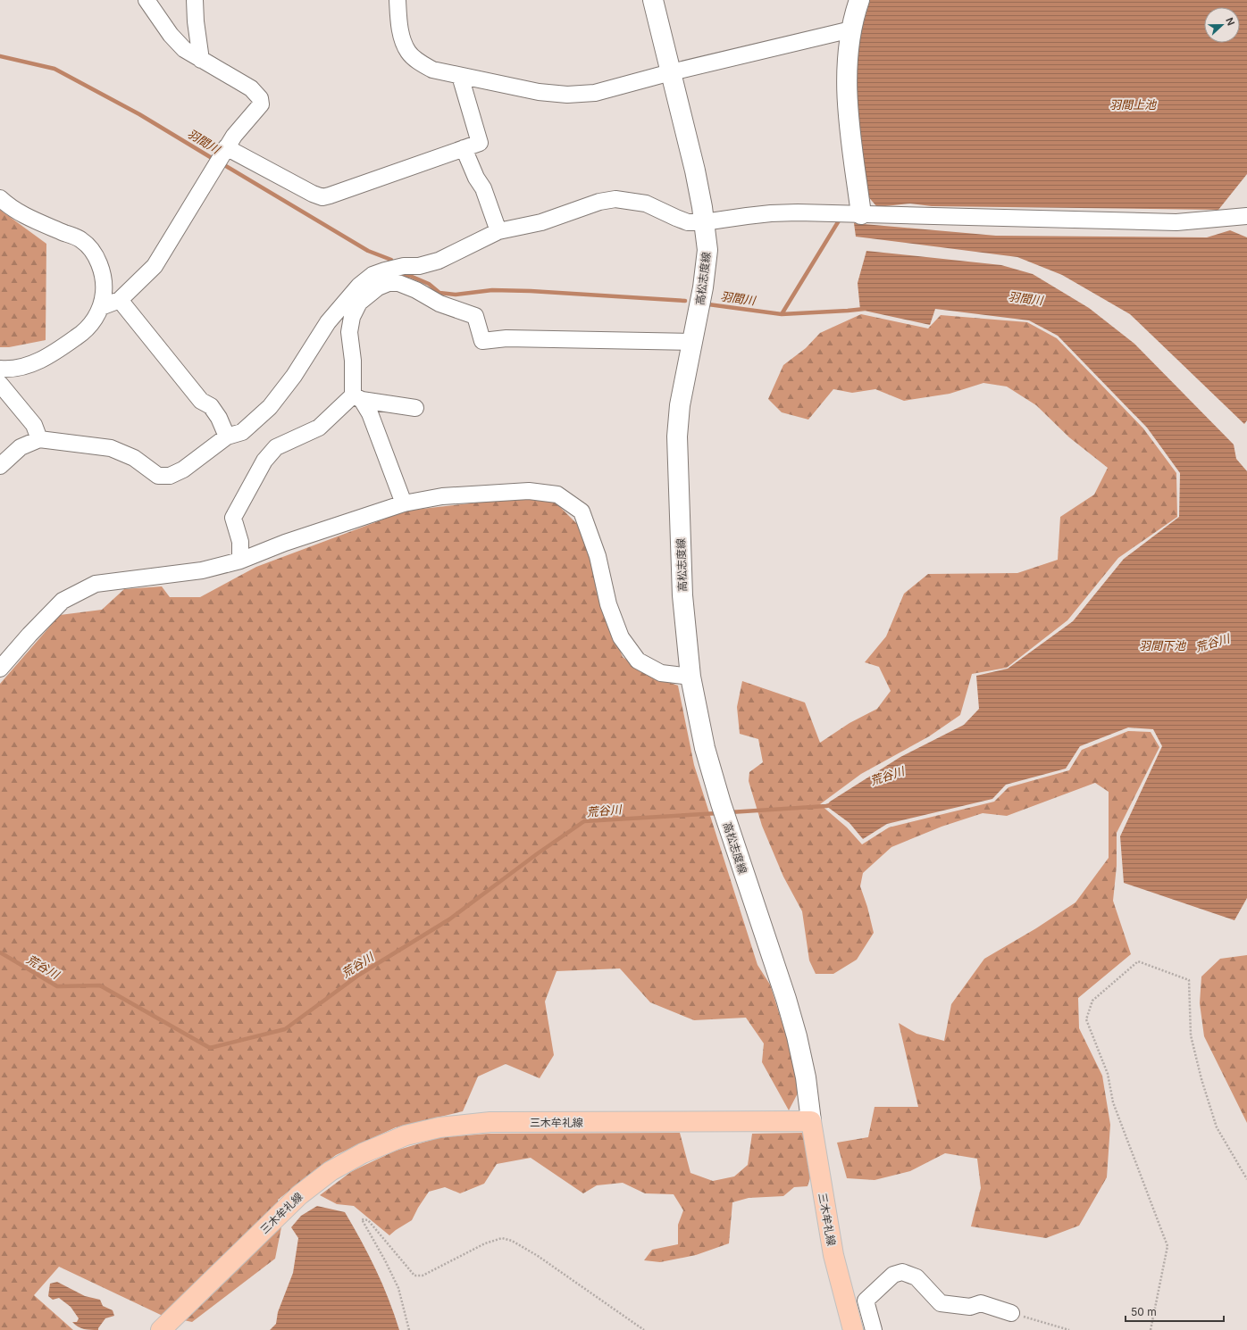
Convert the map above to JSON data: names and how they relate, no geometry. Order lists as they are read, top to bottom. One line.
{"streets":{"main road":["高松志度線","三木牟礼線"]},"crossings":[["高松志度線","三木牟礼線"]],"water":["羽間上池","羽間川","荒谷川","羽間下池"],"scale_bar":"50 m","north":"right"}
